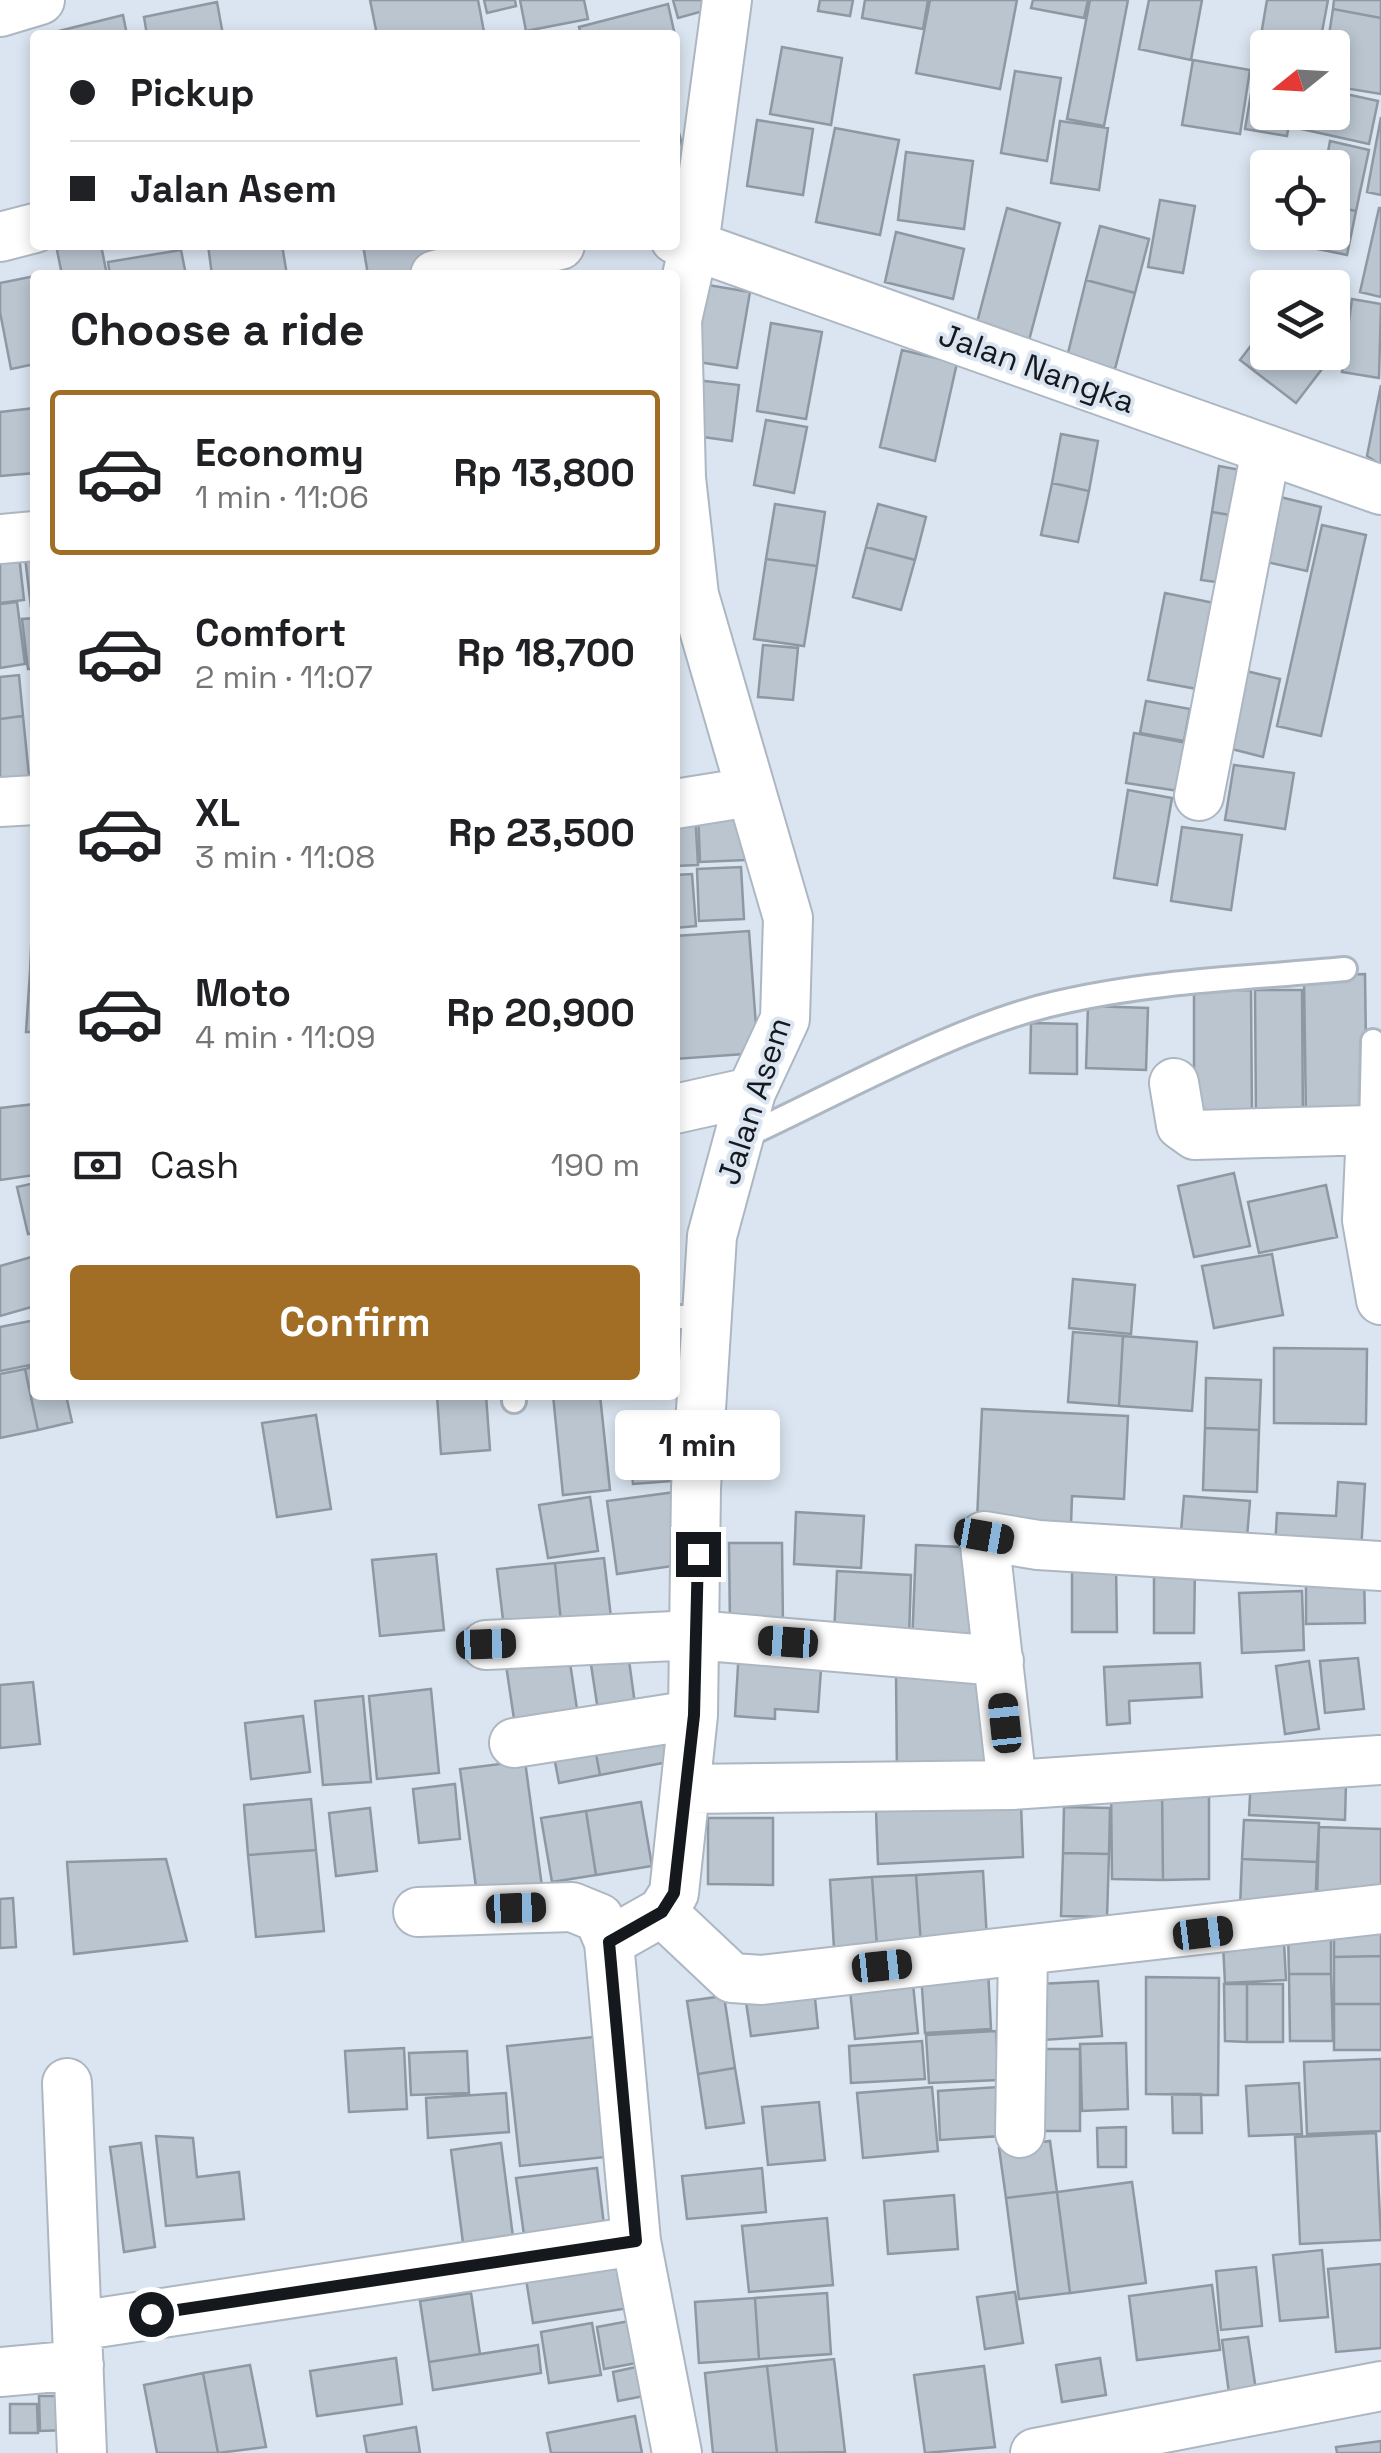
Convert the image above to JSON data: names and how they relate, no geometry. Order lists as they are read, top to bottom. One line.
{"streets":{"street":["Jalan Nangka","Jalan Asem"]},"crossings":[["Jalan Nangka","Jalan Asem"]],"north":"left","page":{"banner":["Pickup","Jalan Asem"],"heading":"Choose a ride","list":[{"name":"Economy","note":"1 min · 11:06","value":"Rp 13,800"},{"name":"Comfort","note":"2 min · 11:07","value":"Rp 18,700"},{"name":"XL","note":"3 min · 11:08","value":"Rp 23,500"},{"name":"Moto","note":"4 min · 11:09","value":"Rp 20,900"}],"pay":["Cash","190 m"],"buttons":"Confirm","bubble":"1 min"}}
